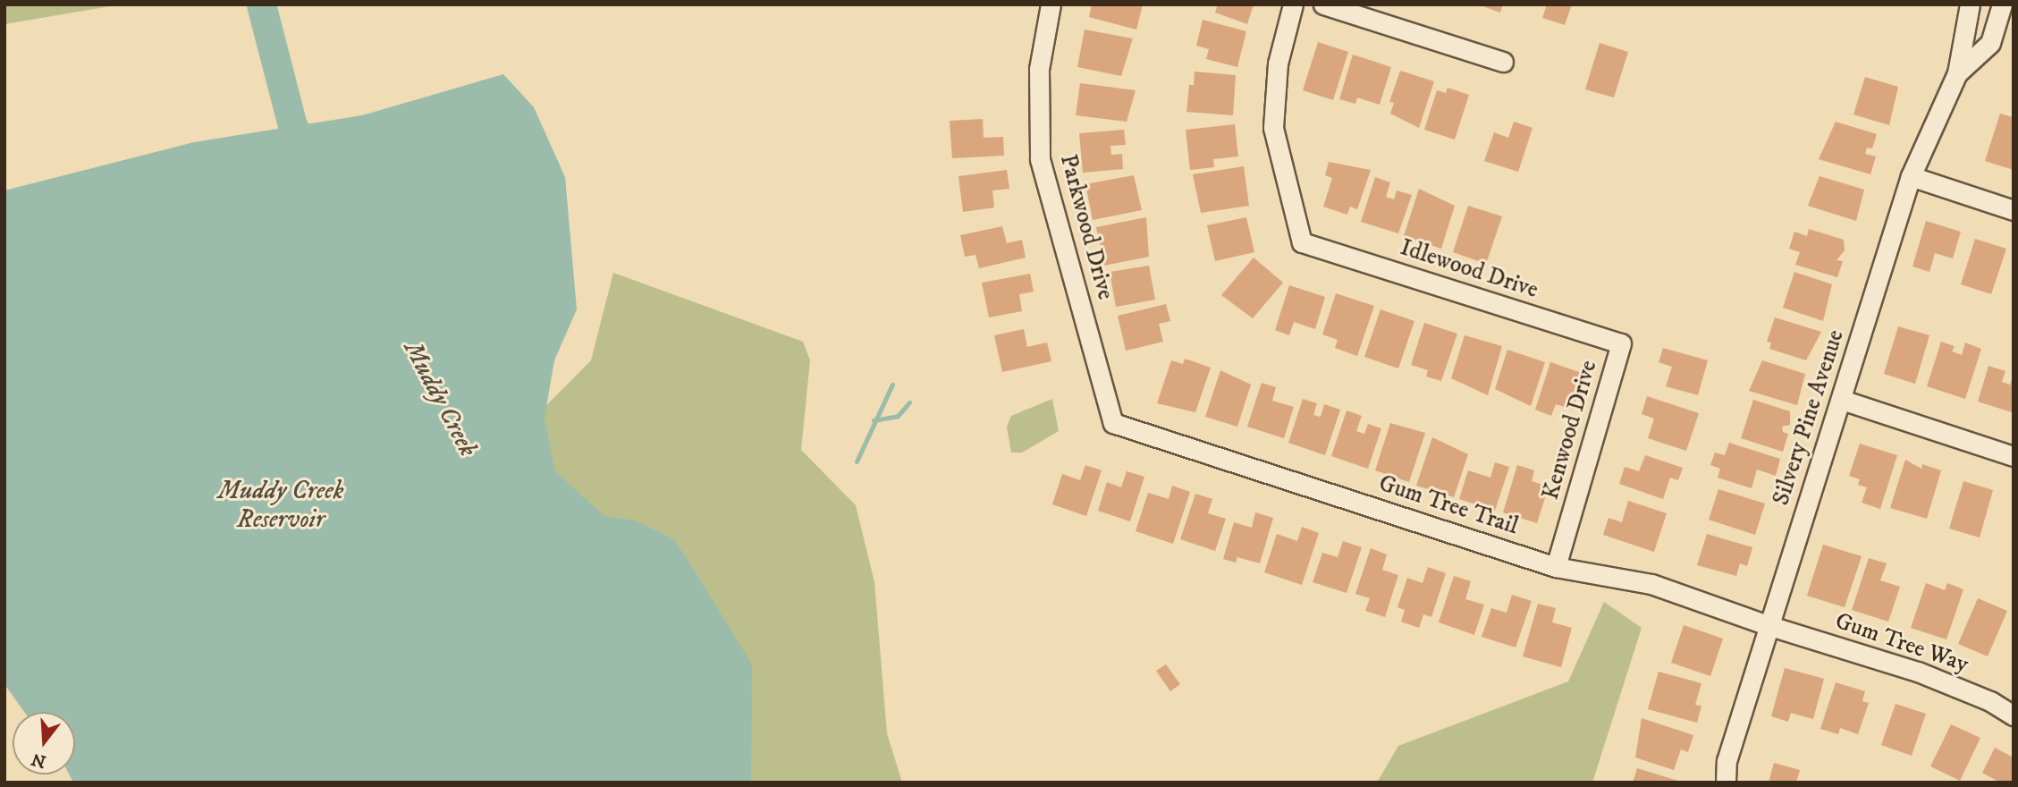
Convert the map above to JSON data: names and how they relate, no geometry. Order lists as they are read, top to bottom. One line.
{"streets":{"street":["Parkwood Drive","Idlewood Drive","Silvery Pine Avenue","Kenwood Drive","Gum Tree Trail","Gum Tree Way"]},"crossings":[["Parkwood Drive","Gum Tree Trail"],["Idlewood Drive","Kenwood Drive"],["Silvery Pine Avenue","Gum Tree Trail"],["Silvery Pine Avenue","Gum Tree Way"],["Kenwood Drive","Gum Tree Trail"],["Gum Tree Trail","Gum Tree Way"]],"water":["Muddy Creek","Muddy Creek Reservoir"],"north":"bottom"}
